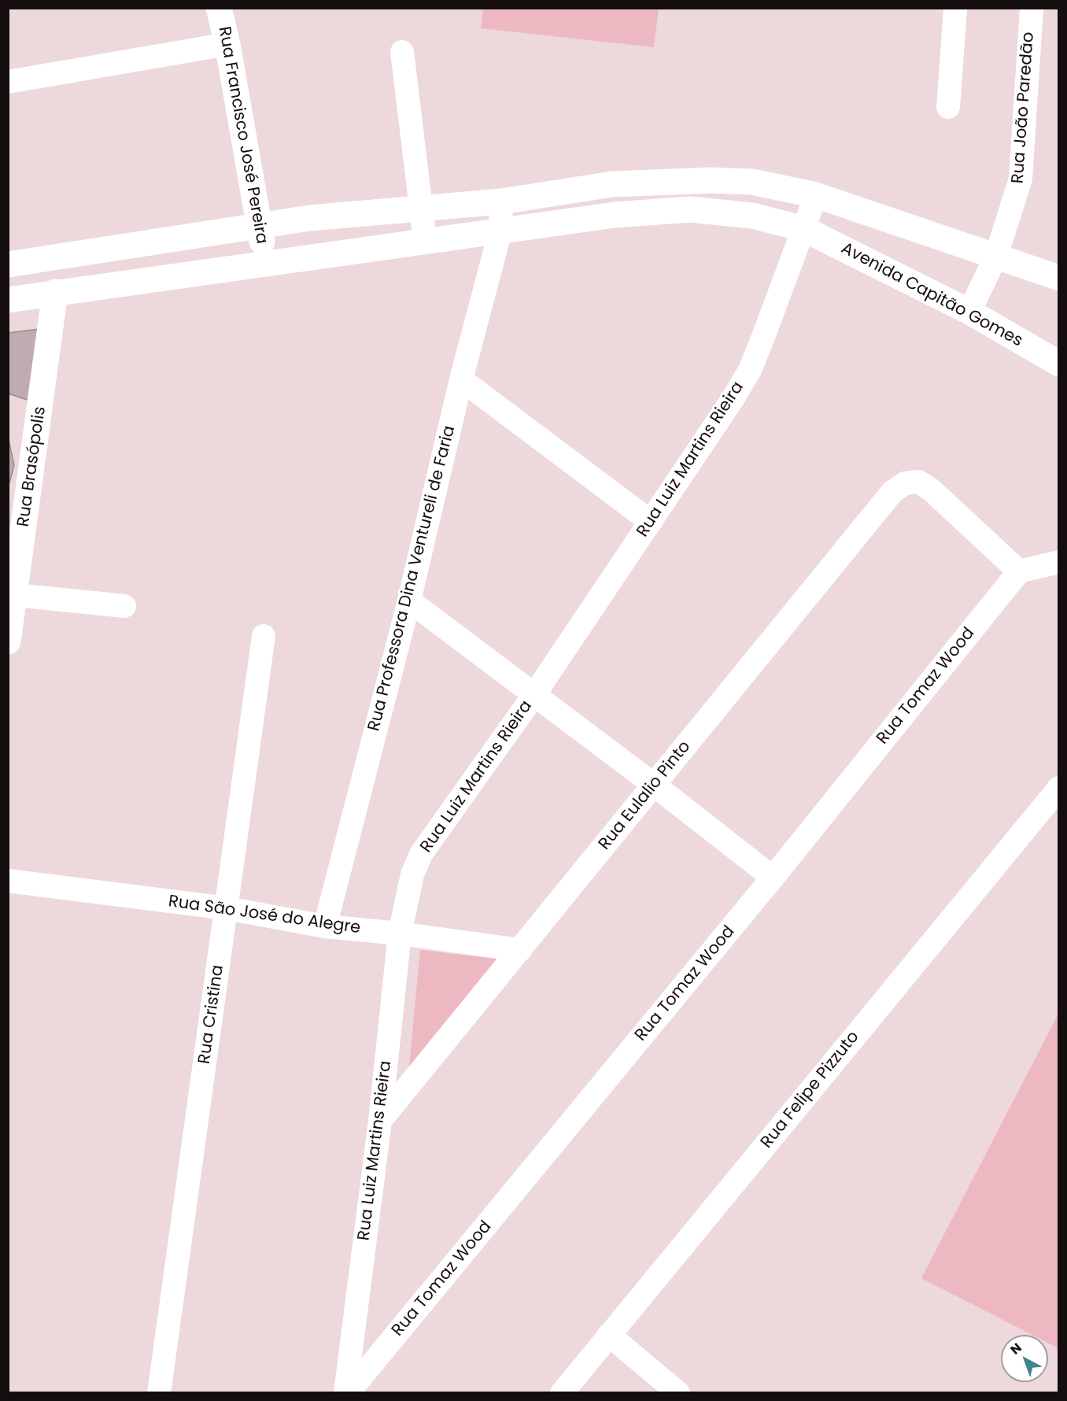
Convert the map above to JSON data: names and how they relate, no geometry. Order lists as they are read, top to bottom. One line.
{"streets":{"main road":["Rua Francisco José Pereira","Avenida Capitão Gomes","Rua Brasópolis"],"street":["Rua João Paredão","Rua Luiz Martins Rieira","Rua Professora Dina Ventureli de Faria","Rua Tomaz Wood","Rua Eulalio Pinto","Rua São José do Alegre","Rua Cristina","Rua Felipe Pizzuto"]},"crossings":[["Rua João Paredão","Avenida Capitão Gomes"],["Rua Francisco José Pereira","Avenida Capitão Gomes"],["Avenida Capitão Gomes","Rua Luiz Martins Rieira"],["Avenida Capitão Gomes","Rua Brasópolis"],["Avenida Capitão Gomes","Rua Professora Dina Ventureli de Faria"],["Rua Luiz Martins Rieira","Rua Tomaz Wood"],["Rua Luiz Martins Rieira","Rua Eulalio Pinto"],["Rua Luiz Martins Rieira","Rua São José do Alegre"],["Rua Professora Dina Ventureli de Faria","Rua São José do Alegre"],["Rua Tomaz Wood","Rua Eulalio Pinto"],["Rua Eulalio Pinto","Rua São José do Alegre"],["Rua São José do Alegre","Rua Cristina"]],"north":"top left"}
